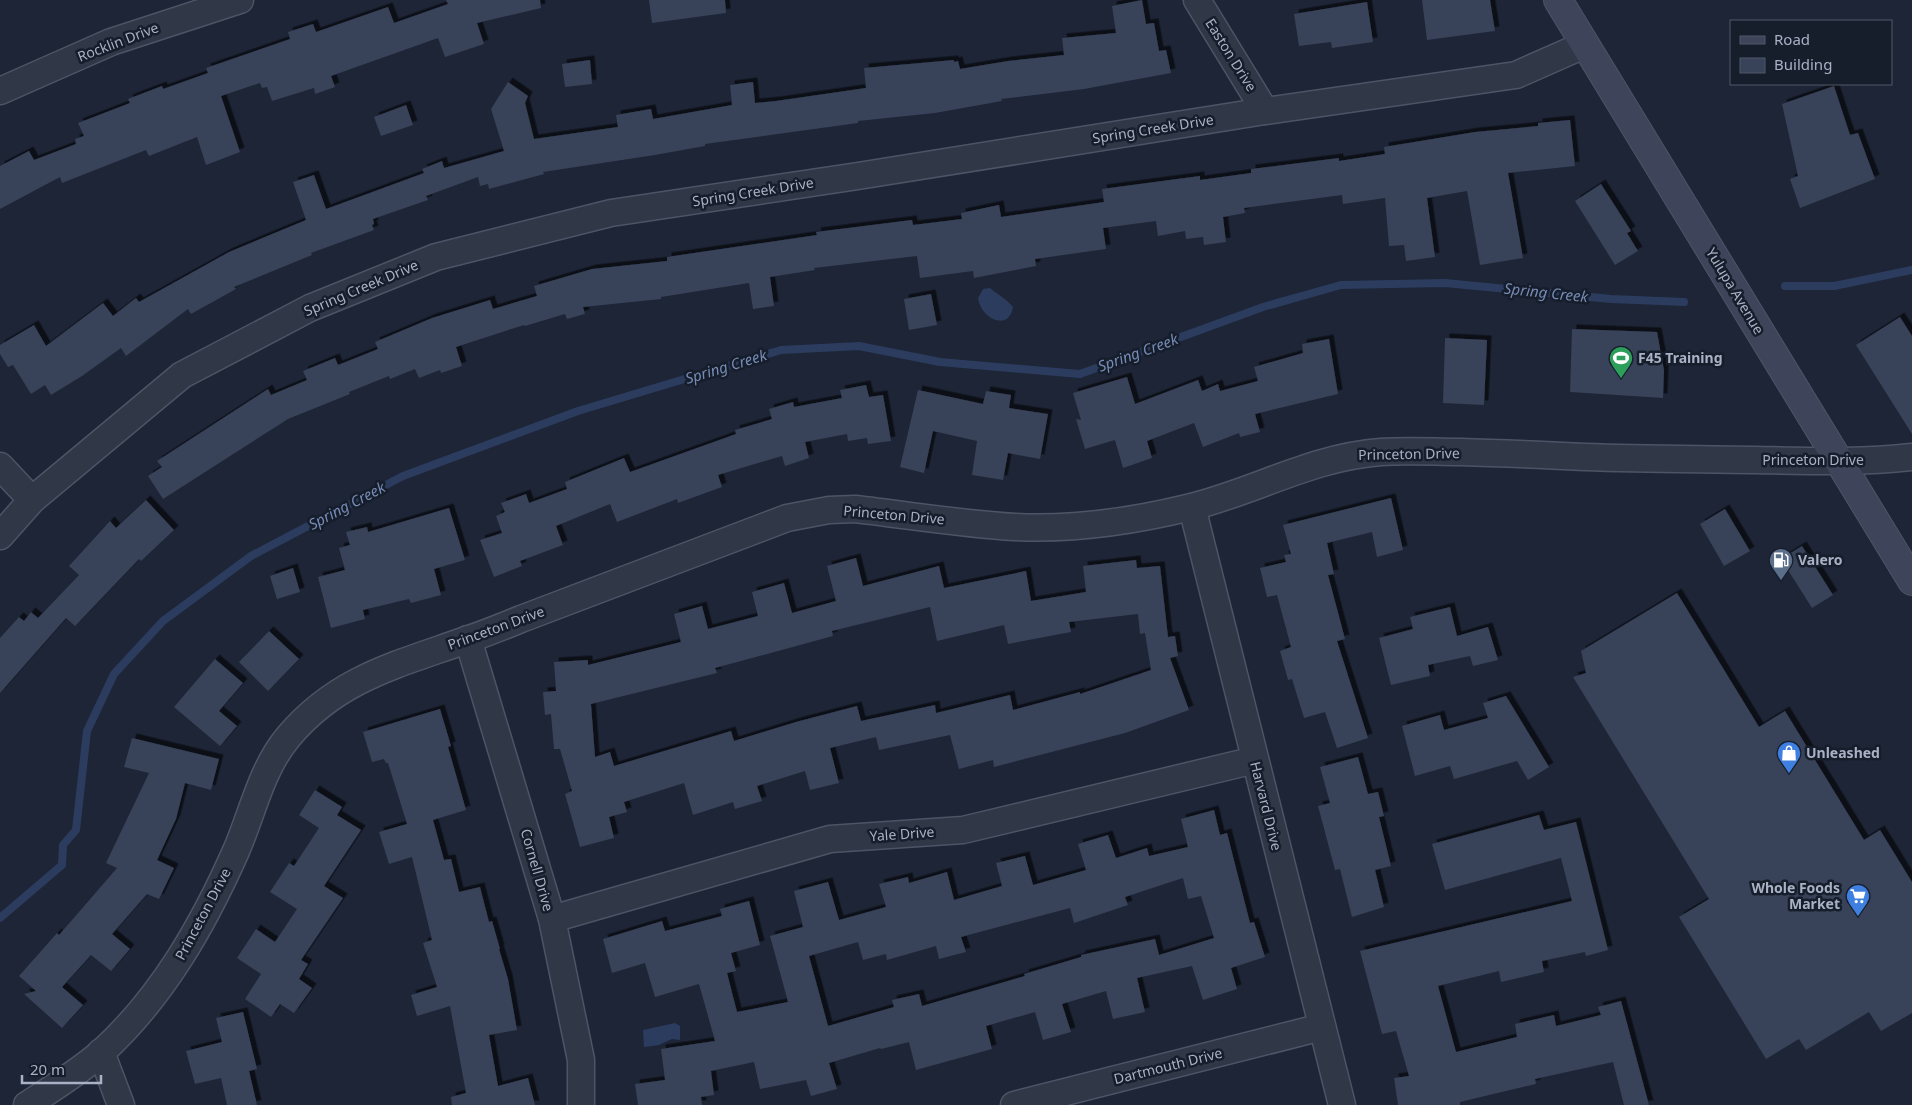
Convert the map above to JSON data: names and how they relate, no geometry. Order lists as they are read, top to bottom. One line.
{"streets":{"street":["Rocklin Drive","Easton Drive","Spring Creek Drive","Yulupa Avenue","Princeton Drive","Harvard Drive","Yale Drive","Cornell Drive","Dartmouth Drive"]},"crossings":[["Easton Drive","Spring Creek Drive"],["Spring Creek Drive","Yulupa Avenue"],["Yulupa Avenue","Princeton Drive"],["Princeton Drive","Harvard Drive"],["Princeton Drive","Cornell Drive"],["Harvard Drive","Yale Drive"],["Harvard Drive","Dartmouth Drive"],["Yale Drive","Cornell Drive"]],"water":["Spring Creek"],"places":{"sports":["F45 Training"],"fuel station":["Valero"],"shop":["Unleashed"],"supermarket":["Whole Foods Market"]},"legend":["Road","Building"],"scale_bar":"20 m"}
